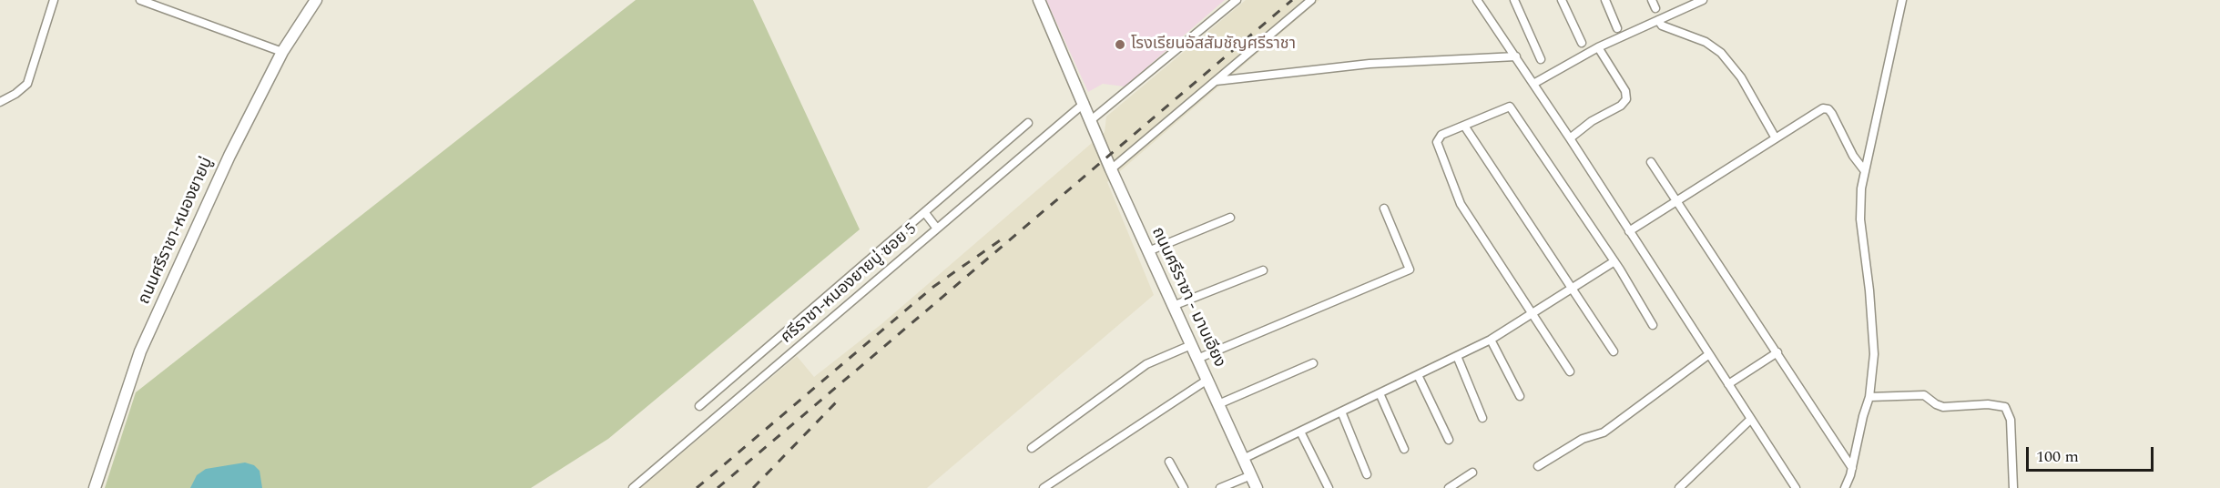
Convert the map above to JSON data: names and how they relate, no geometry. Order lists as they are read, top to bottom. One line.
{"streets":{"main road":["ถนนศรีราชา-หนองยายบู่","ถนนศรีราชา - มาบเอียง"],"street":["ศรีราชา-หนองยายบู่ ซอย 5"]},"crossings":[["ศรีราชา-หนองยายบู่ ซอย 5","ถนนศรีราชา - มาบเอียง"]],"places":["โรงเรียนอัสสัมชัญศรีราชา"],"scale_bar":"100 m"}
